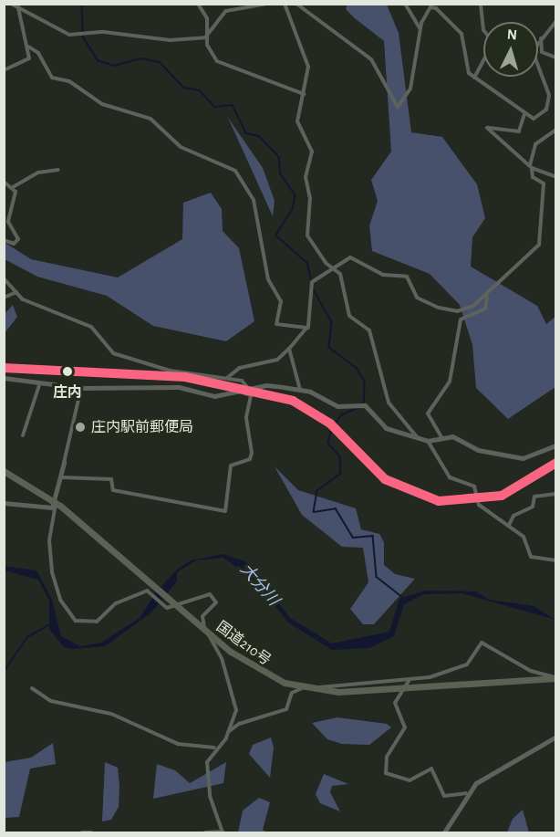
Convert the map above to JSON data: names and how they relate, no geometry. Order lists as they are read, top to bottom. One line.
{"streets":{"highway":["国道210号"]},"water":["大分川"],"places":["庄内","庄内駅前郵便局"],"north":"top"}
